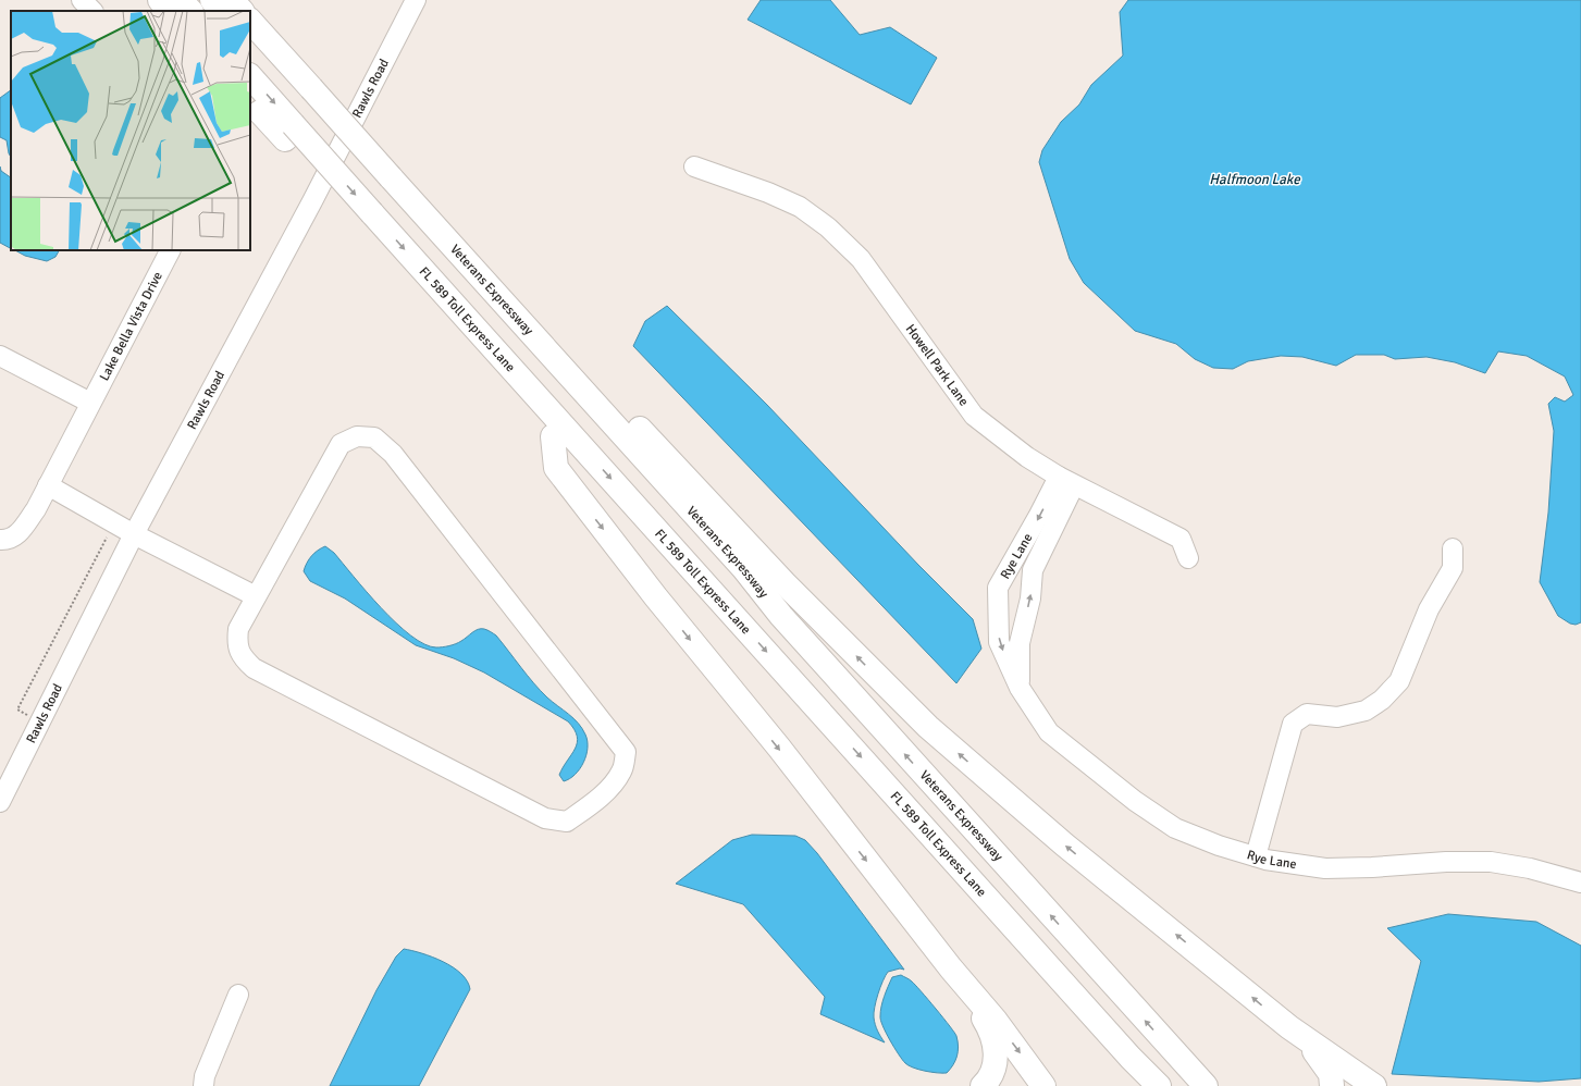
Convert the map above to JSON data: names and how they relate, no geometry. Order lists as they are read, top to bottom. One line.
{"streets":{"highway":["Veterans Expressway","FL 589 Toll Express Lane"],"street":["Rawls Road","Lake Bella Vista Drive","Howell Park Lane","Rye Lane"]},"crossings":[["Veterans Expressway","FL 589 Toll Express Lane"],["Howell Park Lane","Rye Lane"]],"water":["Halfmoon Lake"]}
